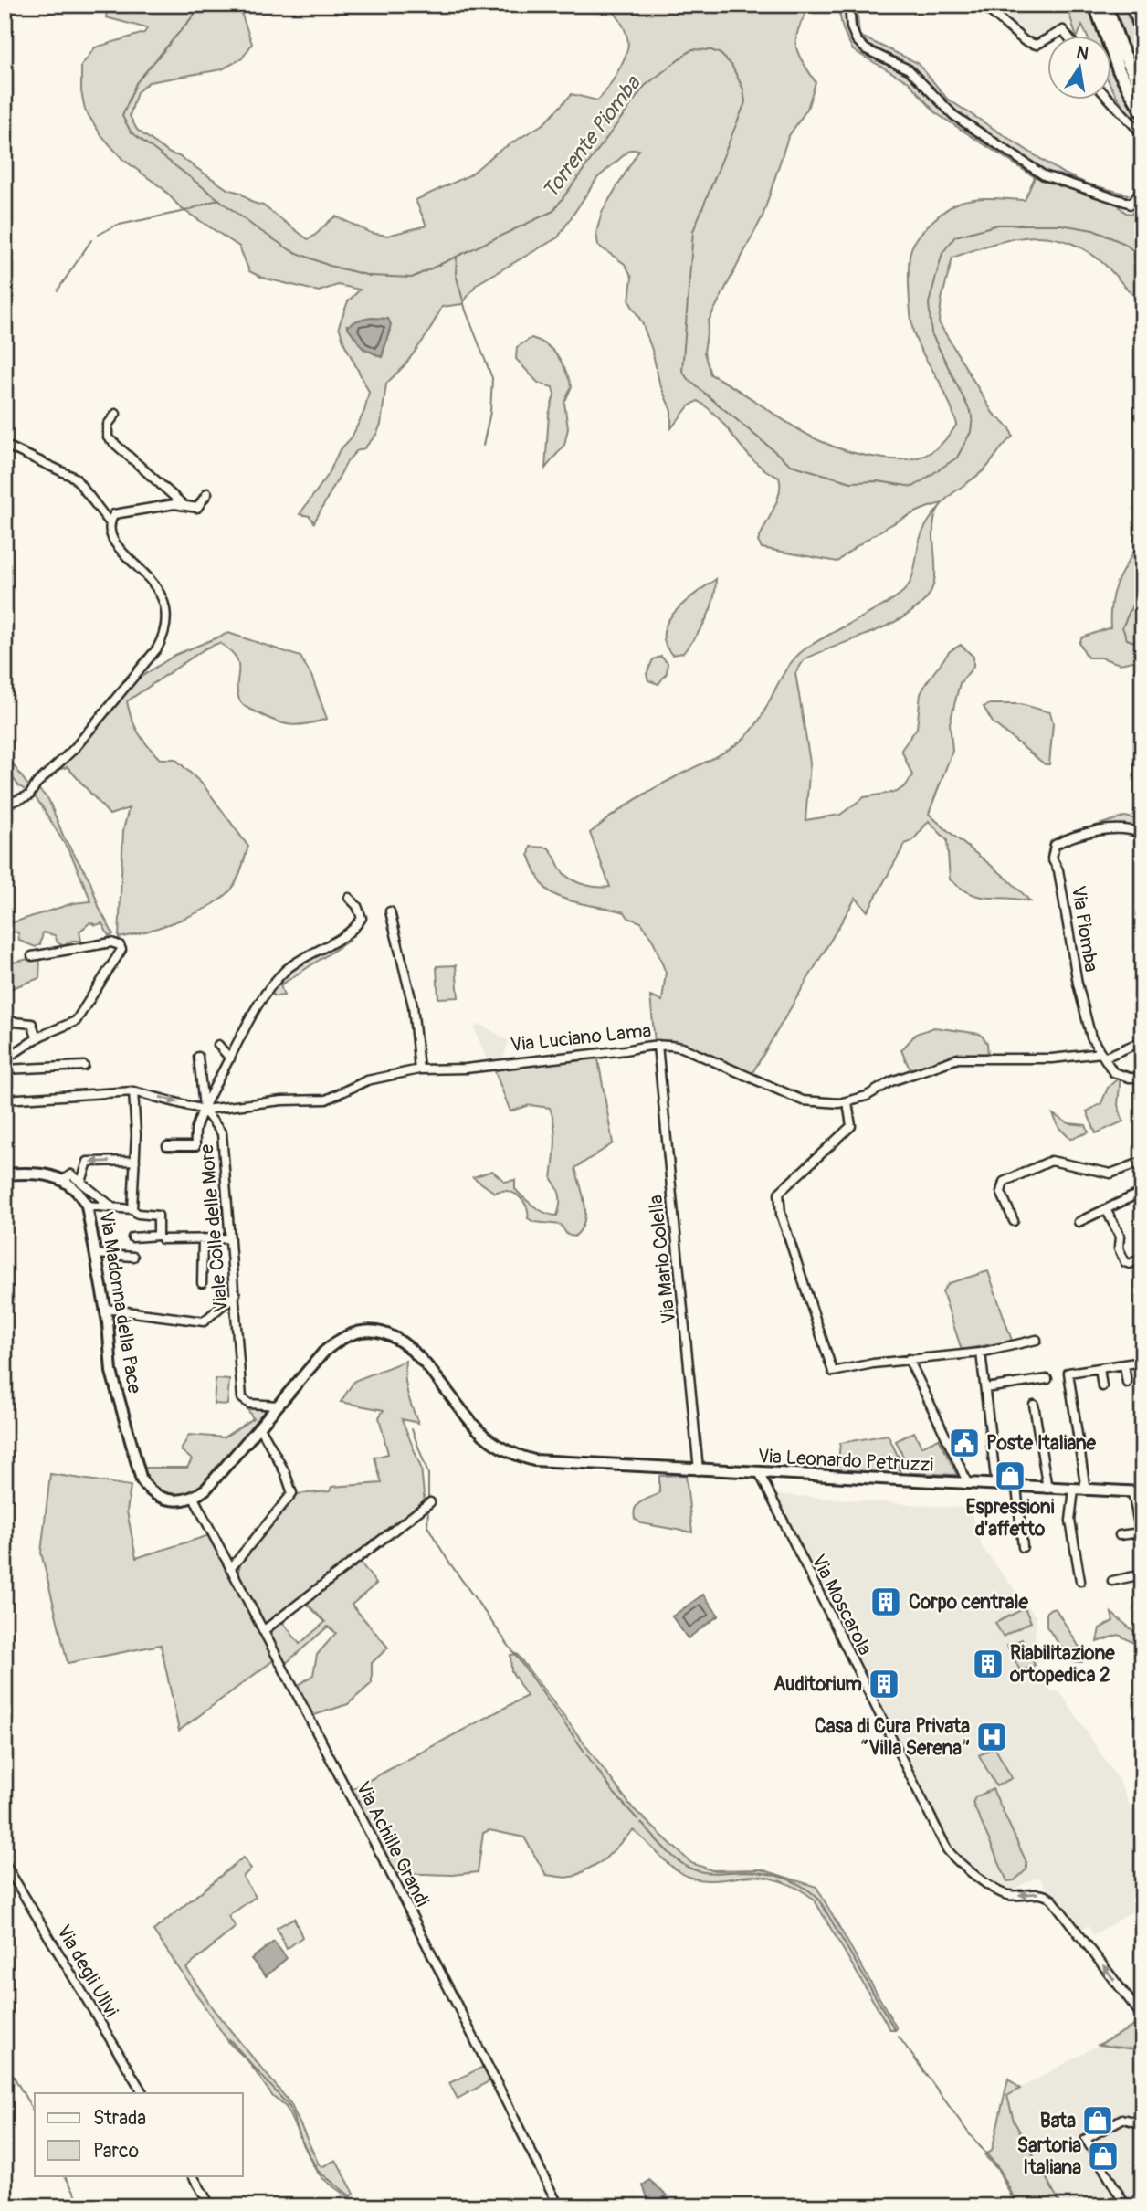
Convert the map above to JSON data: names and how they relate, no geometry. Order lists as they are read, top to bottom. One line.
{"streets":{"main road":["Via Madonna della Pace","Via Leonardo Petruzzi"],"street":["Via Piomba","Via Luciano Lama","Viale Colle delle More","Via Mario Colella","Via Moscarola","Via Achille Grandi","Via degli Ulivi"]},"crossings":[["Via Piomba","Via Luciano Lama"],["Via Luciano Lama","Viale Colle delle More"],["Via Luciano Lama","Via Mario Colella"],["Viale Colle delle More","Via Leonardo Petruzzi"],["Via Mario Colella","Via Leonardo Petruzzi"],["Via Madonna della Pace","Via Achille Grandi"],["Via Leonardo Petruzzi","Via Moscarola"]],"one_way":["Via Moscarola"],"water":["Torrente Piomba"],"places":{"public building":["Poste Italiane"],"shop":["Espressioni d'affetto","Bata","Sartoria Italiana"],"building":["Corpo centrale","Riabilitazione ortopedica 2","Auditorium"],"hospital":["Casa di Cura Privata “Villa Serena”"]},"legend":["Strada","Parco"],"north":"top"}
